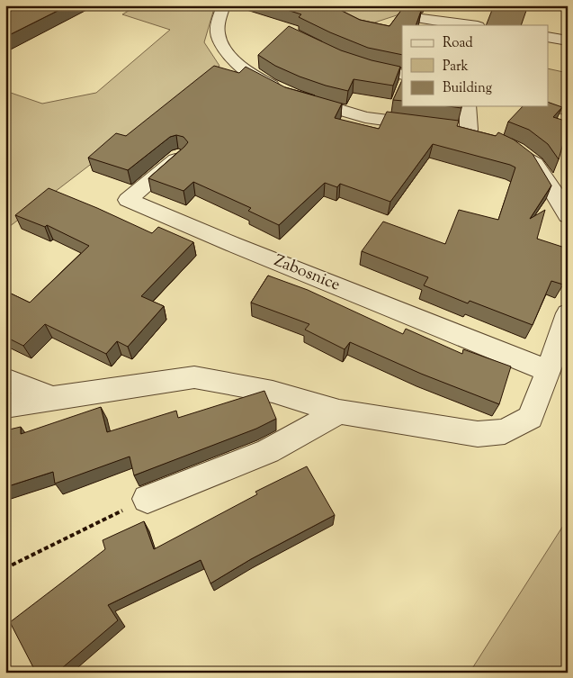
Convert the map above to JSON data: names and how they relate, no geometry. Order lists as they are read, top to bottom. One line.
{"streets":{"street":["Zabosnice"]},"legend":["Road","Park","Building"]}
